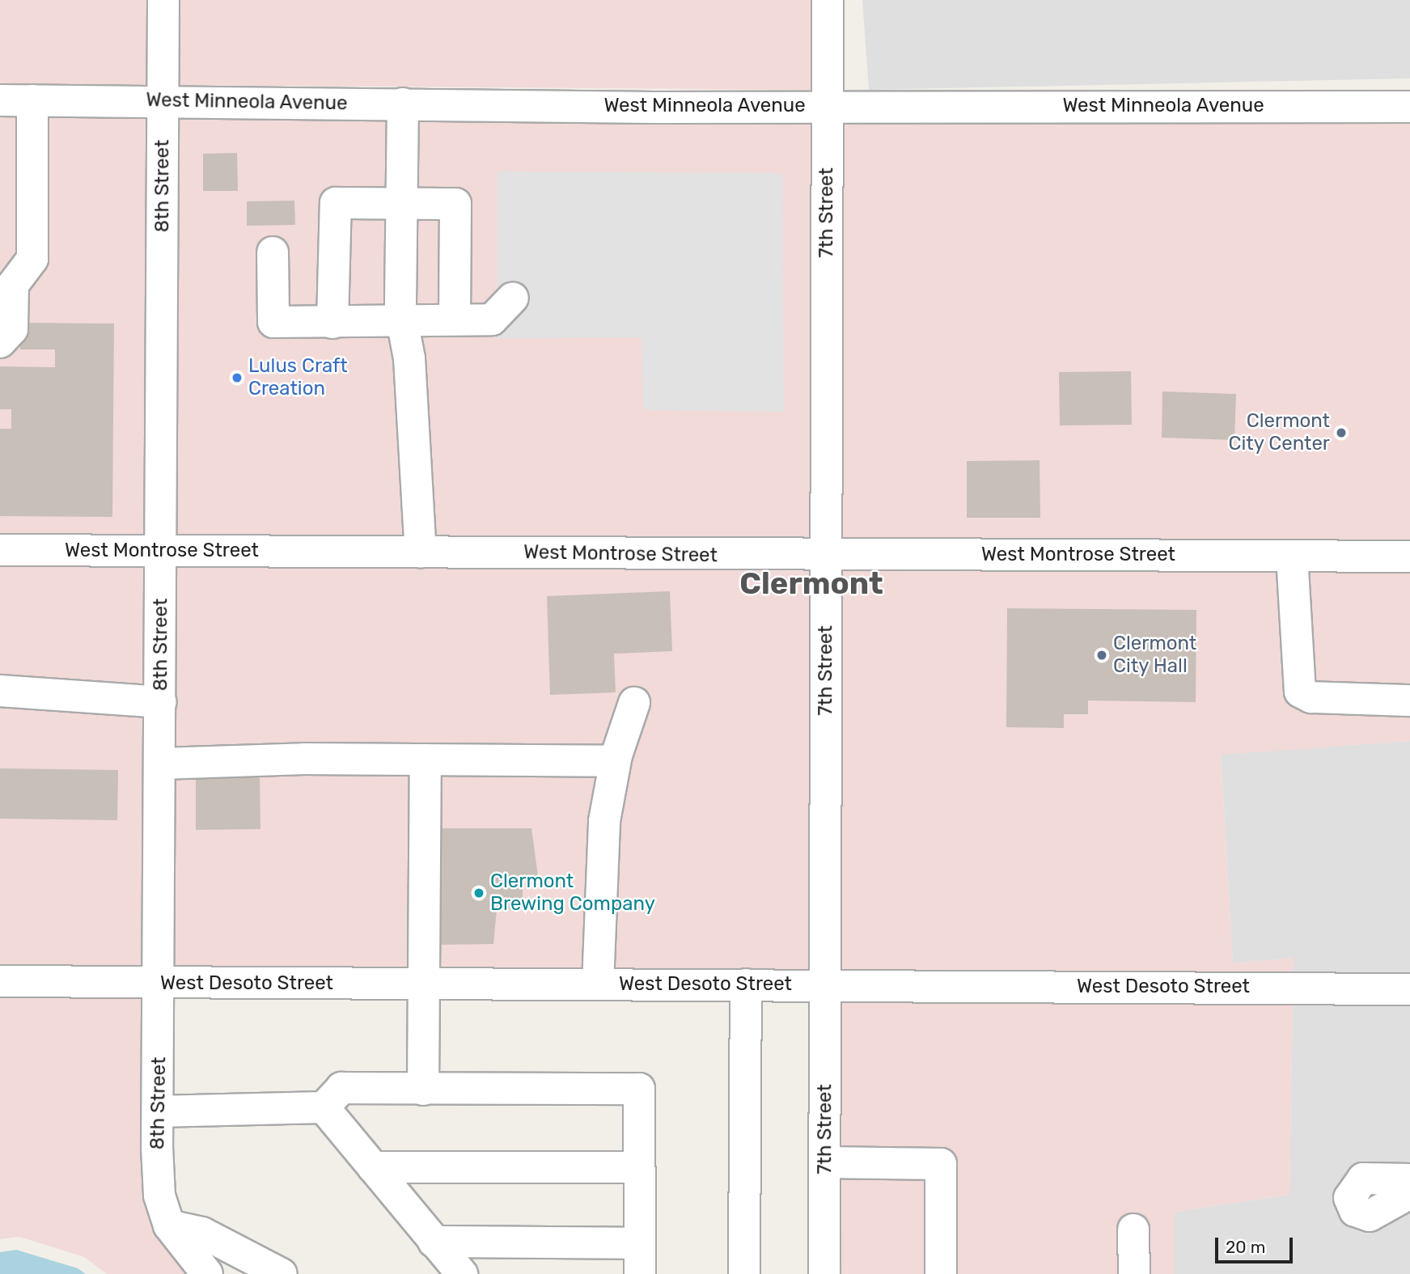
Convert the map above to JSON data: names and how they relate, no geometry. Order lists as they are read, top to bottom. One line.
{"streets":{"street":["West Minneola Avenue","8th Street","7th Street","West Montrose Street","West Desoto Street"]},"crossings":[["West Minneola Avenue","8th Street"],["West Minneola Avenue","7th Street"],["8th Street","West Montrose Street"],["8th Street","West Desoto Street"],["7th Street","West Montrose Street"],["7th Street","West Desoto Street"]],"districts":["Clermont"],"places":["Lulus Craft Creation","Clermont City Center","Clermont City Hall","Clermont Brewing Company"],"scale_bar":"20 m"}
